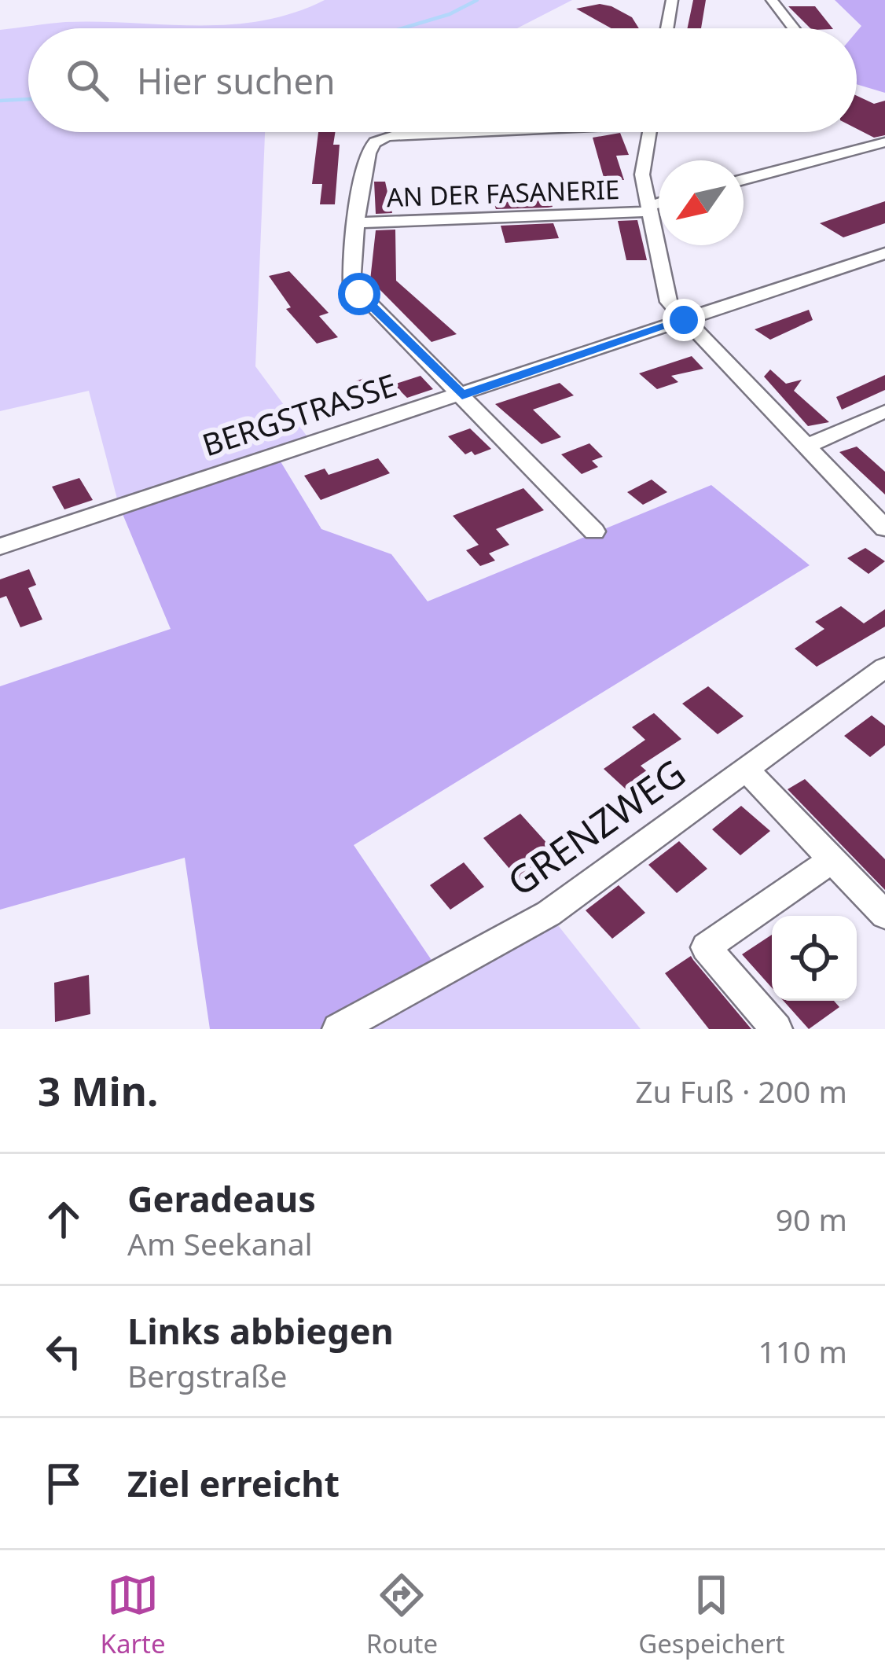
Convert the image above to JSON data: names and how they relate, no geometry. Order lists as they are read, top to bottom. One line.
{"streets":{"street":["AN DER FASANERIE","BERGSTRASSE","GRENZWEG"]},"north":"bottom left","page":{"search":"Hier suchen","heading":["3 Min.","Zu Fuß · 200 m"],"list":[["Geradeaus","Am Seekanal","90 m"],["Links abbiegen","Bergstraße","110 m"],"Ziel erreicht"],"nav":["Karte","Route","Gespeichert"]}}
